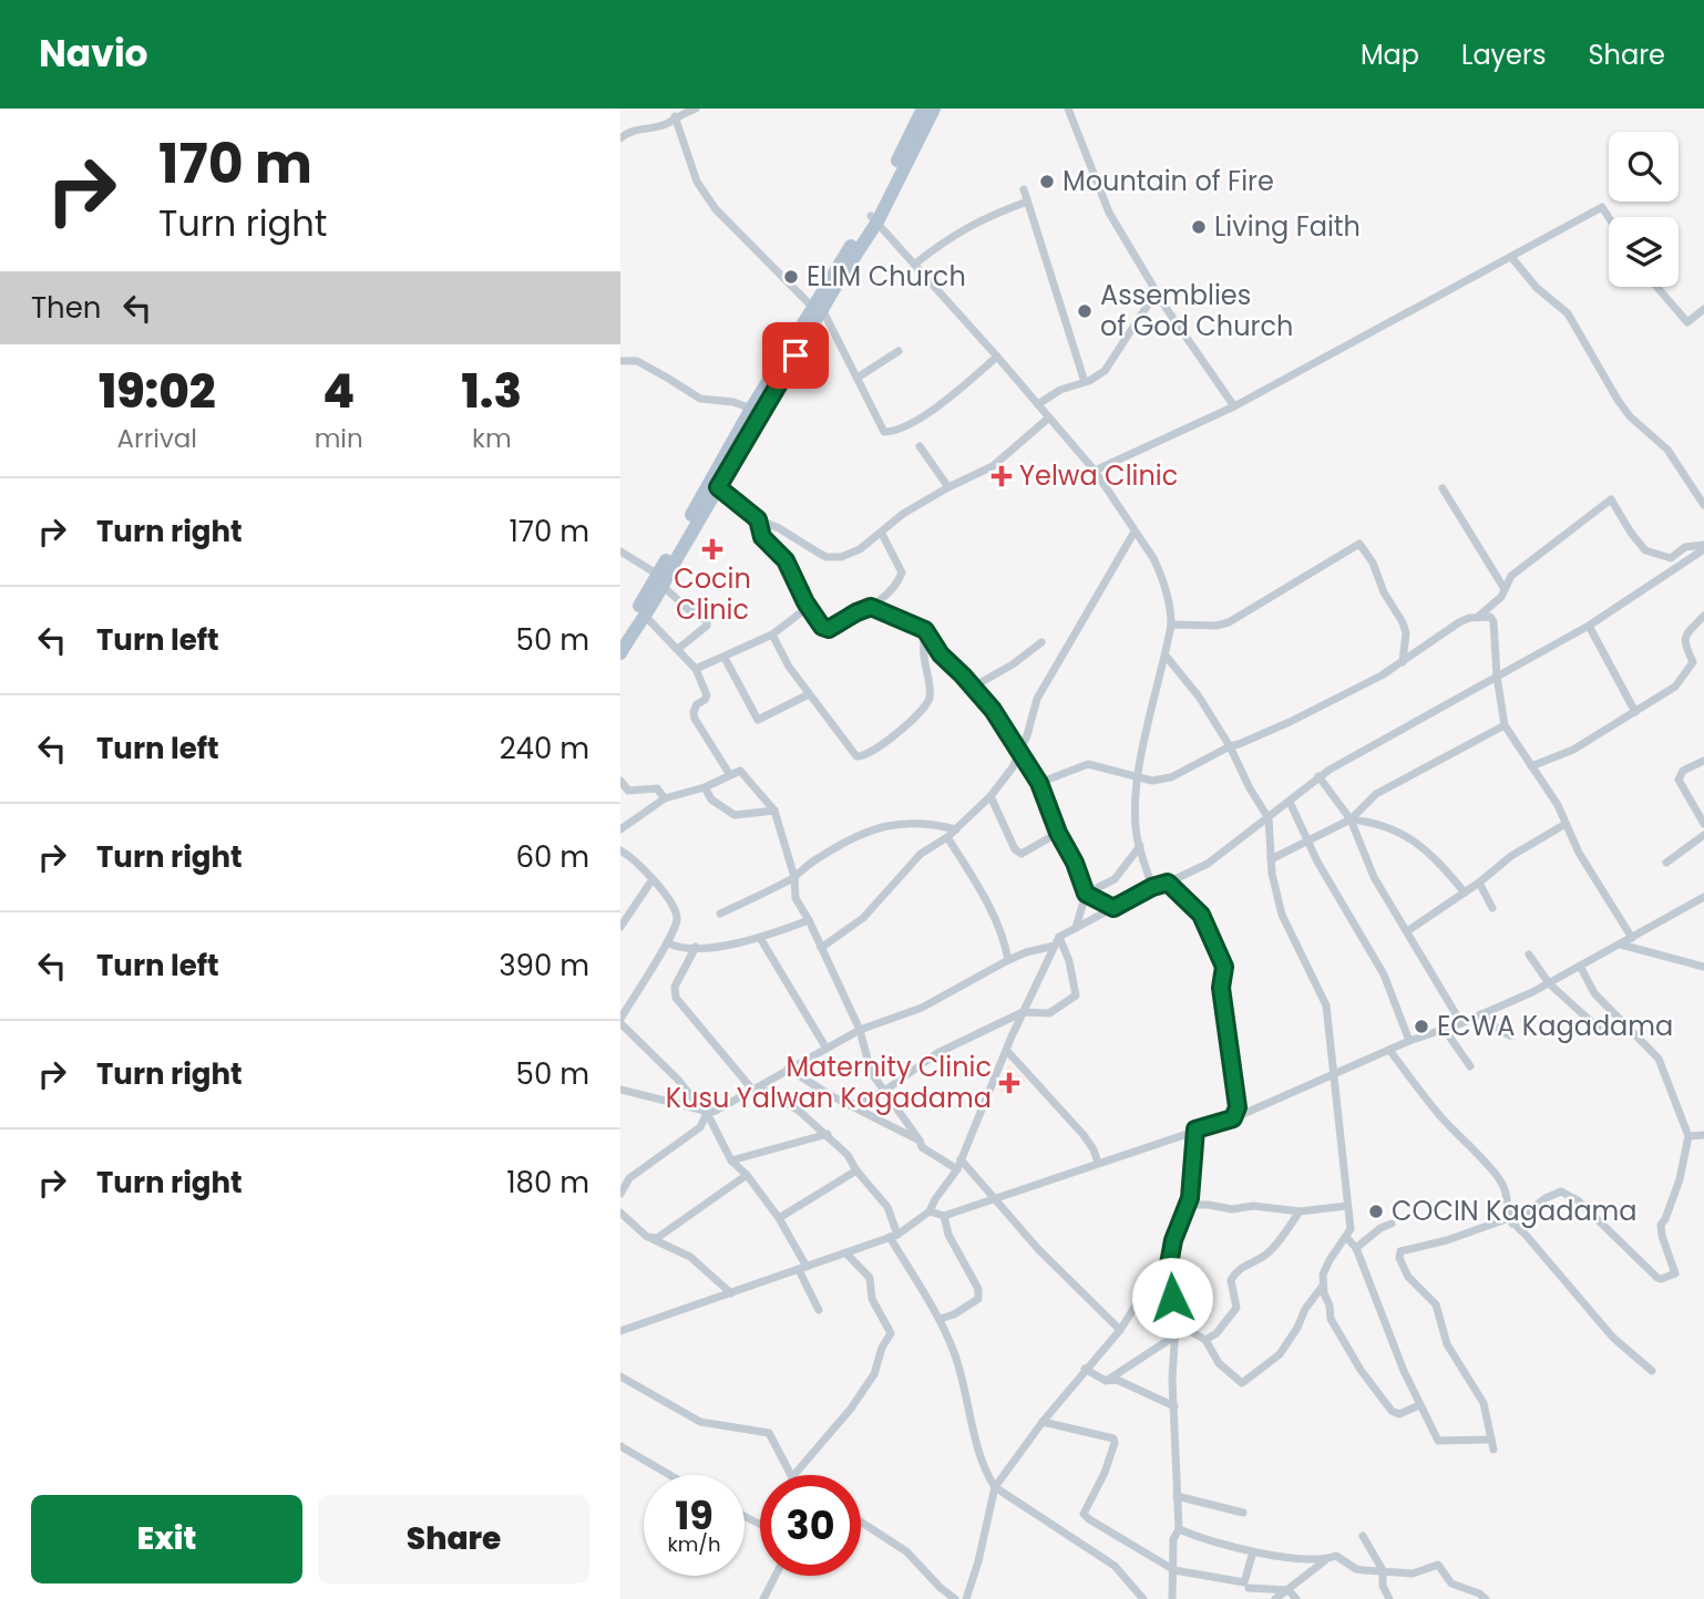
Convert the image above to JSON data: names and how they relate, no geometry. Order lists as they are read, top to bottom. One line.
{"places":{"other":["Mountain of Fire","Living Faith","ELIM Church","Assemblies of God Church","ECWA Kagadama","COCIN Kagadama"],"health":["Yelwa Clinic","Cocin Clinic","Maternity Clinic Kusu Yalwan Kagadama"]},"page":{"header":"Navio","nav":["Map","Layers","Share"],"turn":["170 m","Turn right"],"then":"Then","eta":["19:02","Arrival","4","min","1.3","km"],"list":[{"name":"Turn right","value":"170 m"},{"name":"Turn left","value":"50 m"},{"name":"Turn left","value":"240 m"},{"name":"Turn right","value":"60 m"},{"name":"Turn left","value":"390 m"},{"name":"Turn right","value":"50 m"},{"name":"Turn right","value":"180 m"}],"speed":"19 km/h","limit":"30","buttons":["Exit","Share"]}}
